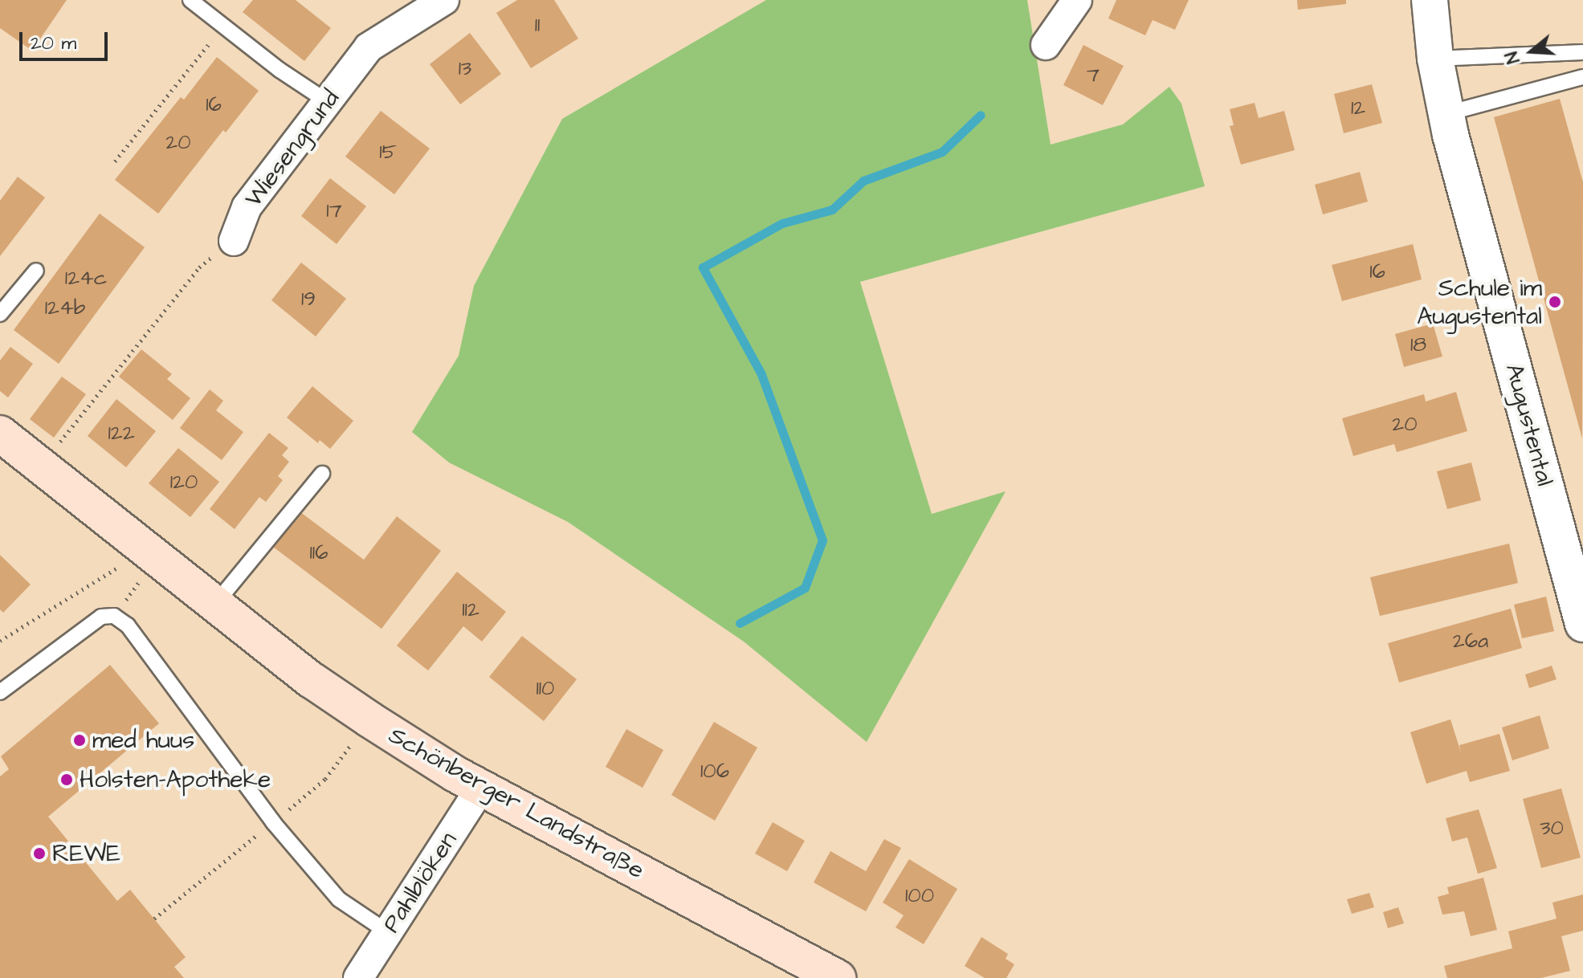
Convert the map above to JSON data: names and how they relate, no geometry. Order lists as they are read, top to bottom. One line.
{"streets":{"main road":["Schönberger Landstraße"],"street":["Wiesengrund","Augustental","Pahlblöken"]},"crossings":[["Schönberger Landstraße","Pahlblöken"]],"places":["Schule im Augustental","med huus","Holsten-Apotheke","REWE"],"house_numbers":["11","13","7","16","12","20","15","17","16","124c","19","124b","18","20","122","120","116","112","26a","110","106","30","100"],"scale_bar":"20 m","north":"left"}
